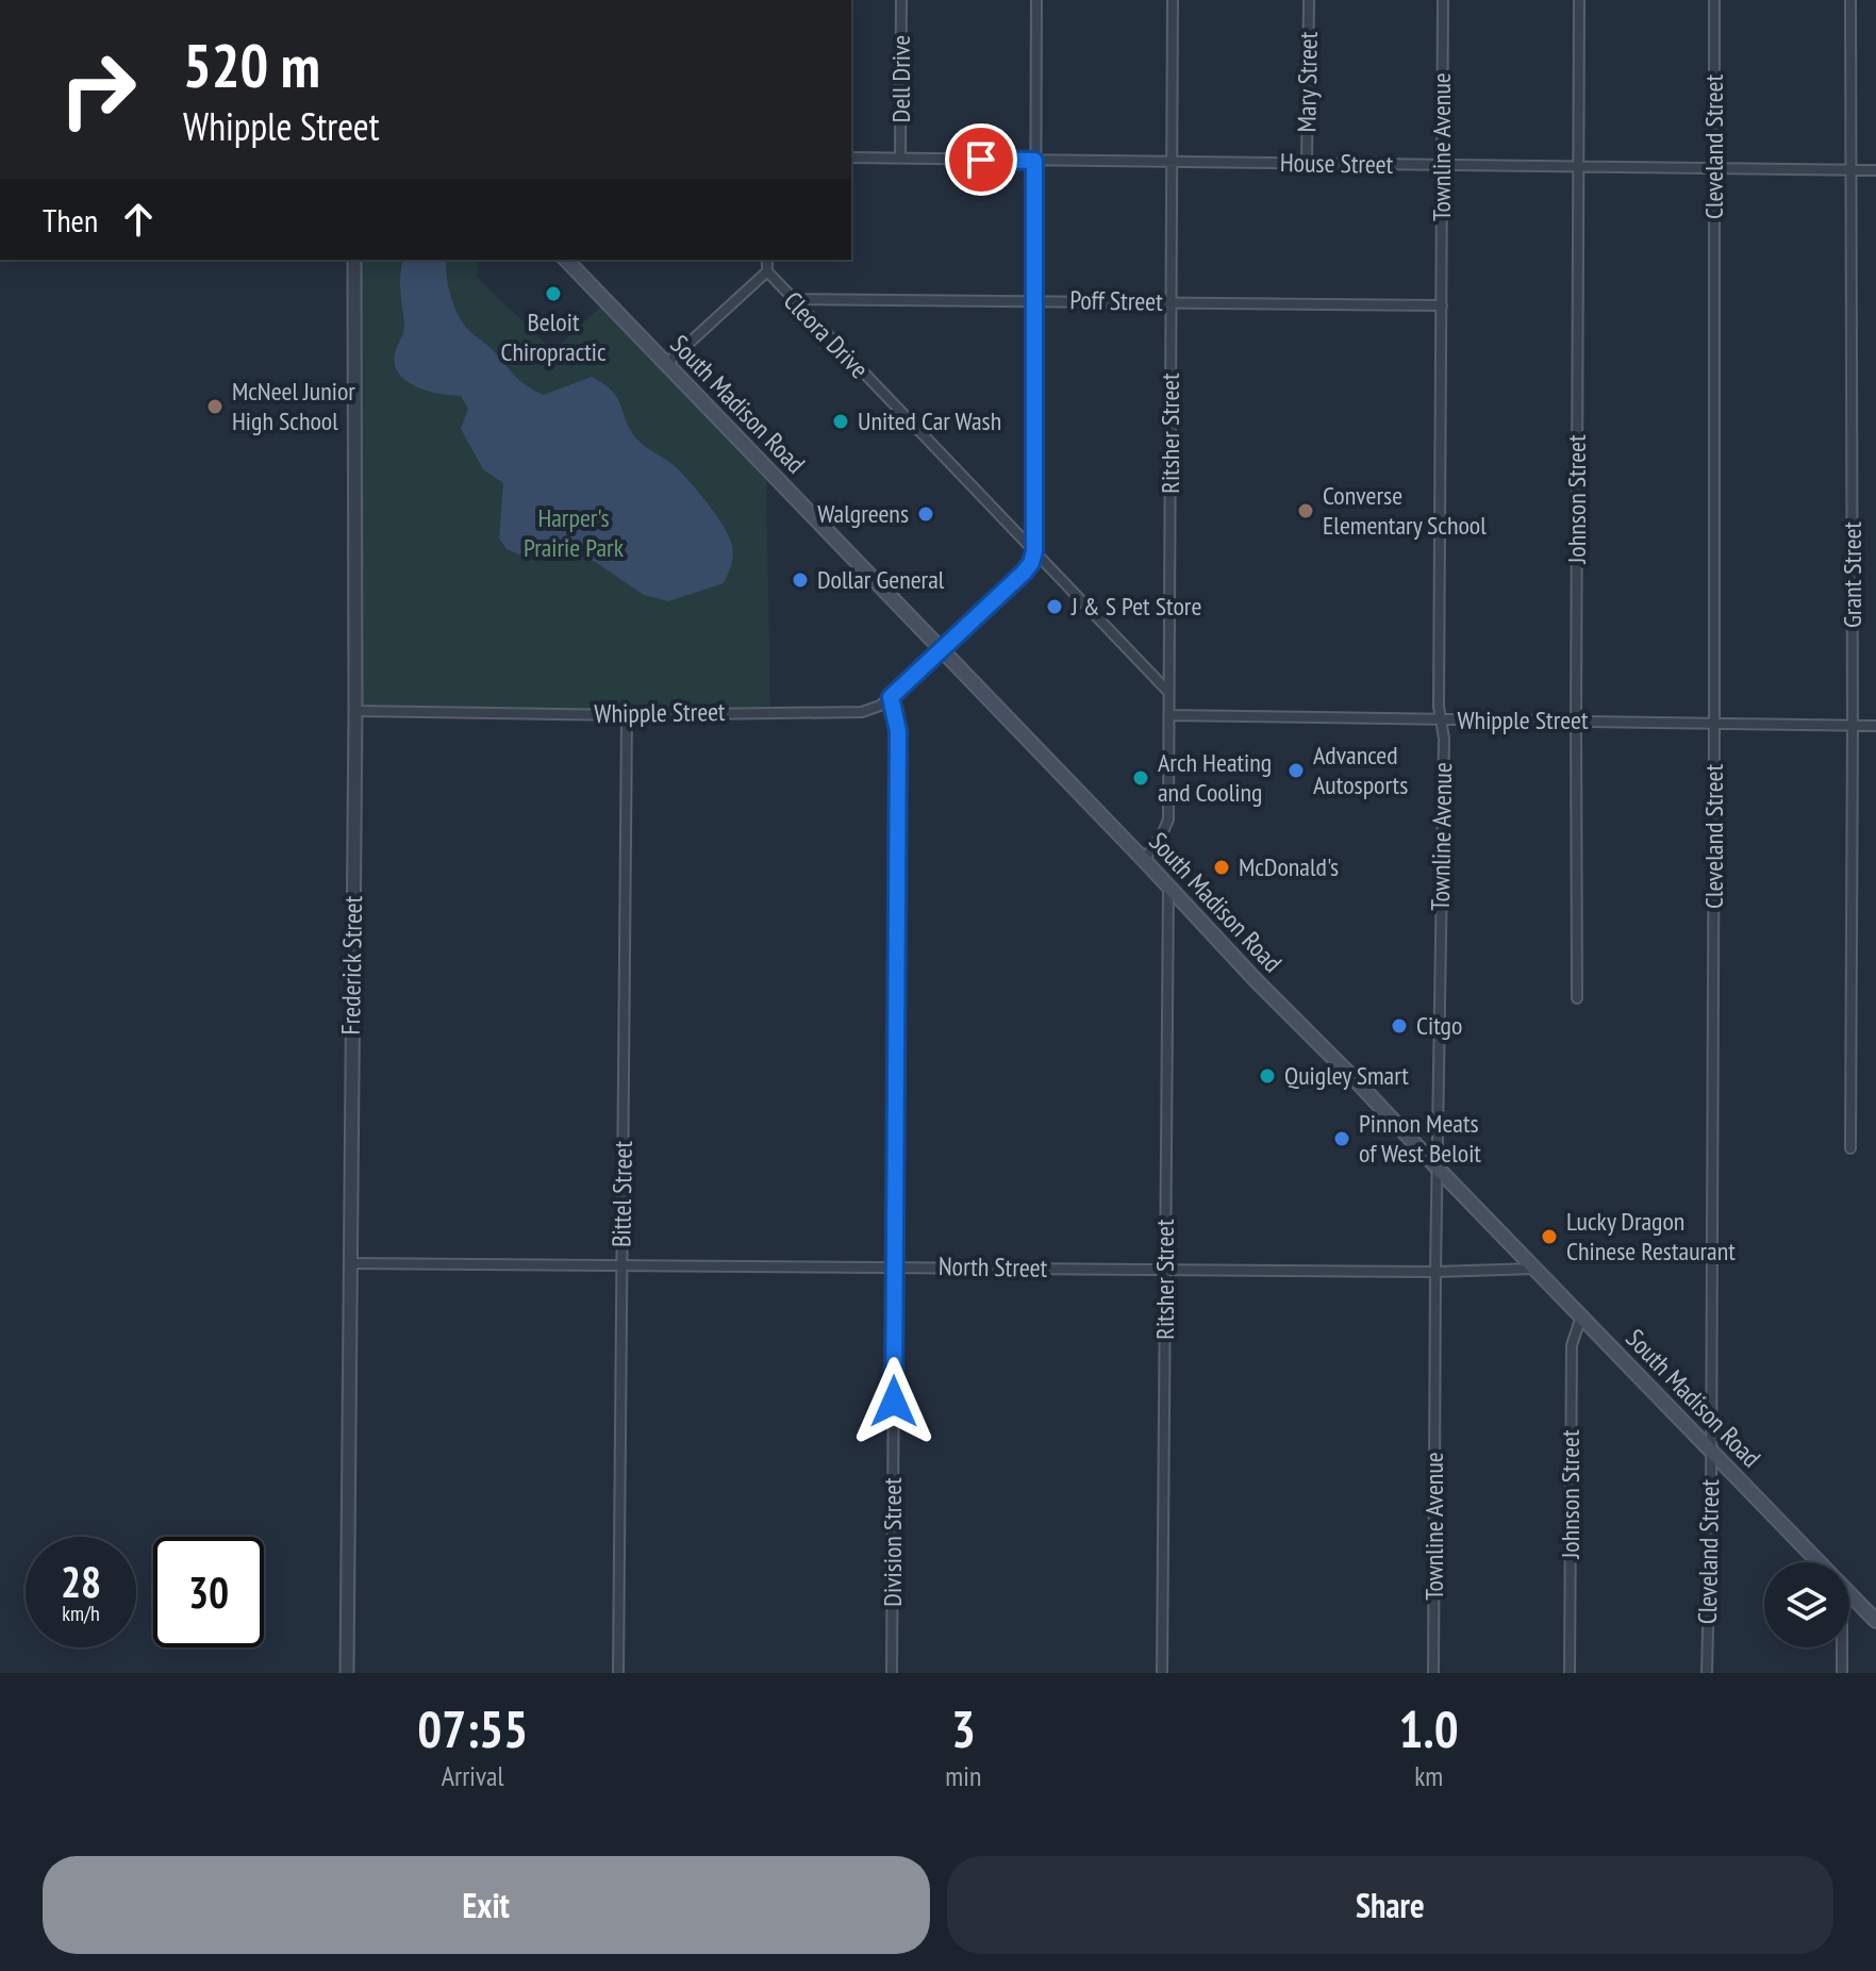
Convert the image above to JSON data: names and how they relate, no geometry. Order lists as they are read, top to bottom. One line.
{"streets":{"main road":["South Madison Road"],"street":["Dell Drive","Mary Street","Townline Avenue","Cleveland Street","House Street","Poff Street","Cleora Drive","Ritsher Street","Johnson Street","Grant Street","Whipple Street","Frederick Street","Bittel Street","North Street","Division Street"]},"crossings":[["Dell Drive","House Street"],["Mary Street","House Street"],["Townline Avenue","House Street"],["Townline Avenue","Poff Street"],["Townline Avenue","South Madison Road"],["Townline Avenue","Whipple Street"],["Townline Avenue","North Street"],["Cleveland Street","House Street"],["Cleveland Street","South Madison Road"],["Cleveland Street","Whipple Street"],["House Street","Ritsher Street"],["House Street","Johnson Street"],["House Street","Grant Street"],["Poff Street","Cleora Drive"],["Poff Street","Ritsher Street"],["Cleora Drive","Ritsher Street"],["Cleora Drive","Whipple Street"],["South Madison Road","Ritsher Street"],["South Madison Road","Johnson Street"],["South Madison Road","Whipple Street"],["South Madison Road","North Street"],["Ritsher Street","Whipple Street"],["Ritsher Street","North Street"],["Johnson Street","Whipple Street"],["Grant Street","Whipple Street"],["Whipple Street","Frederick Street"],["Whipple Street","Bittel Street"],["Whipple Street","Division Street"],["Frederick Street","North Street"],["Bittel Street","North Street"],["North Street","Division Street"]],"parks":["Harper's Prairie Park"],"places":["Beloit Chiropractic","McNeel Junior High School","United Car Wash","Converse Elementary School","Walgreens","Dollar General","J & S Pet Store","Advanced Autosports","Arch Heating and Cooling","McDonald's","Citgo","Quigley Smart","Pinnon Meats of West Beloit","Lucky Dragon Chinese Restaurant"],"page":{"turn":["520 m","Whipple Street"],"then":"Then","speed":"28 km/h","limit":"30","eta":["07:55","Arrival","3","min","1.0","km"],"buttons":["Exit","Share"]}}
